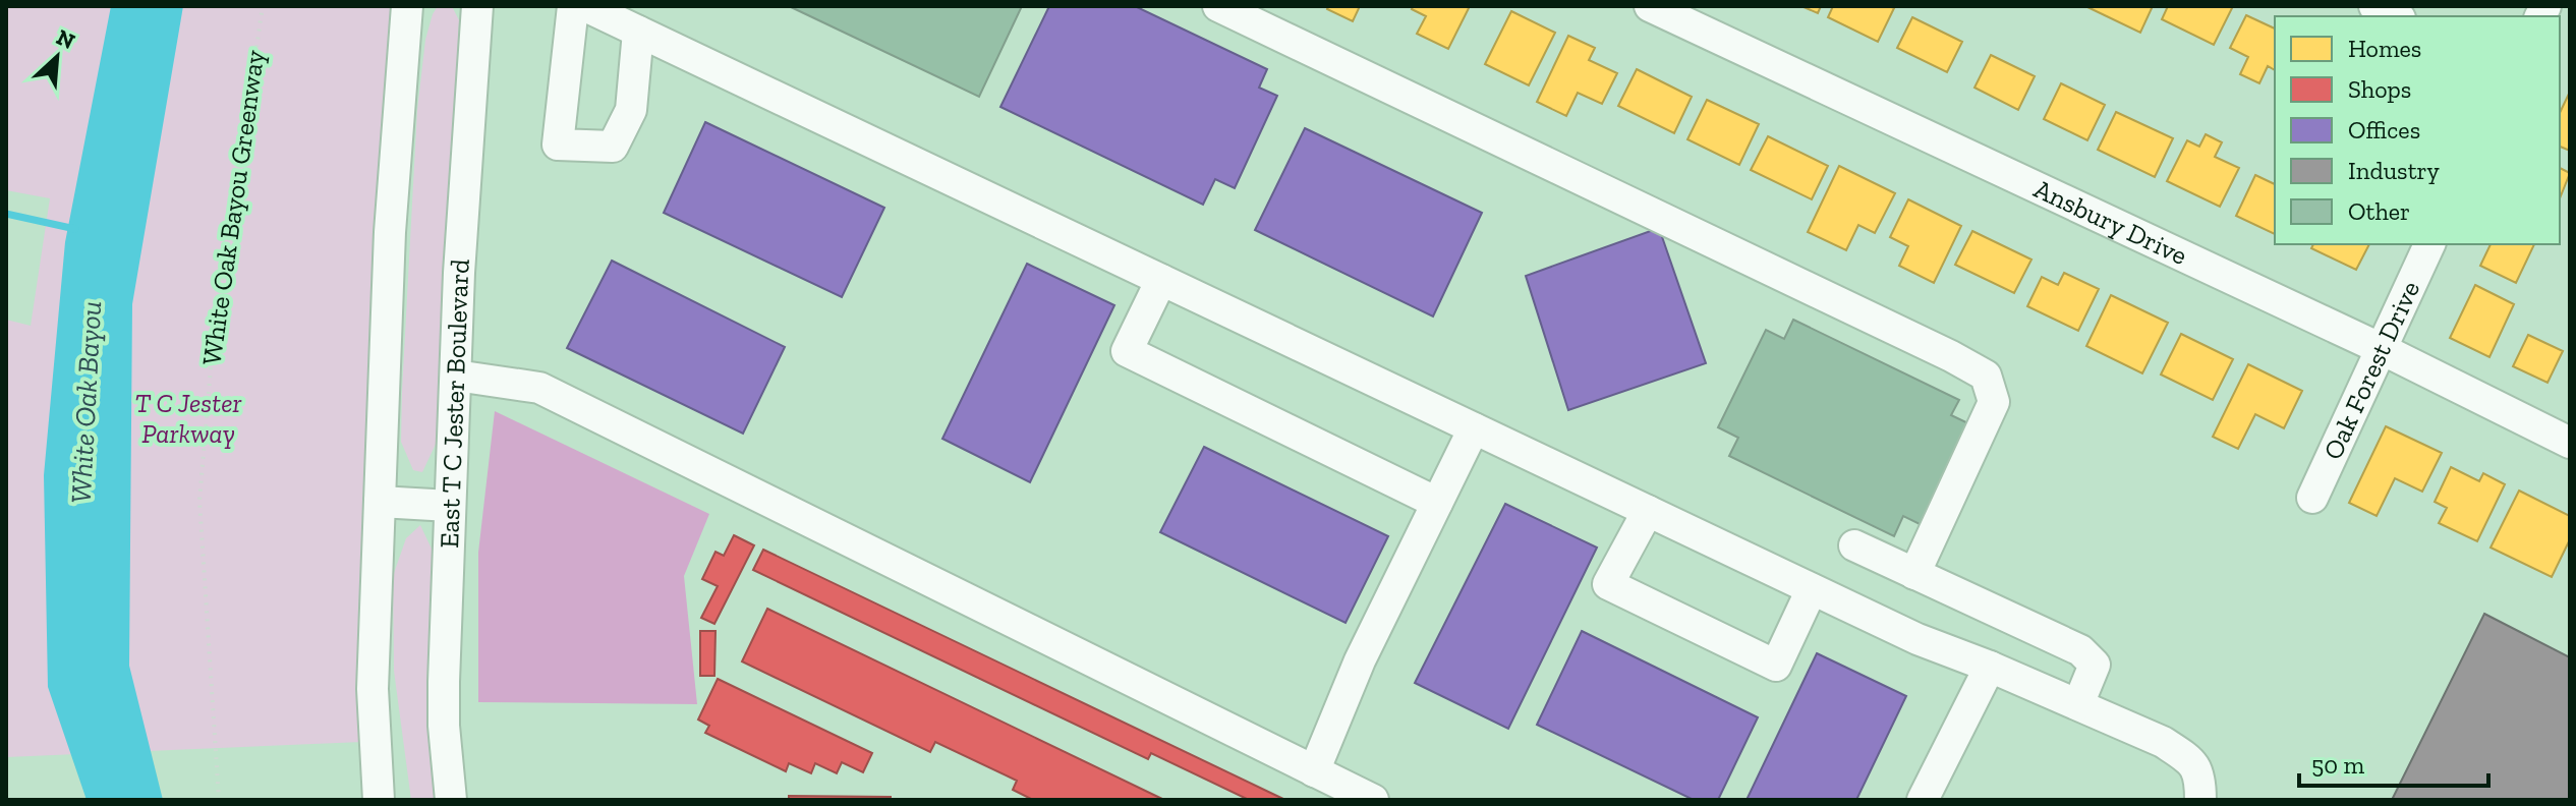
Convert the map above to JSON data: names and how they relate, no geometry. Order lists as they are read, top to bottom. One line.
{"streets":{"street":["Ansbury Drive","Oak Forest Drive","East T C Jester Boulevard"],"path":["White Oak Bayou Greenway"]},"crossings":[["Ansbury Drive","Oak Forest Drive"]],"water":["White Oak Bayou"],"parks":["T C Jester Parkway"],"legend":["Homes","Shops","Offices","Industry","Other"],"scale_bar":"50 m","north":"top right"}
